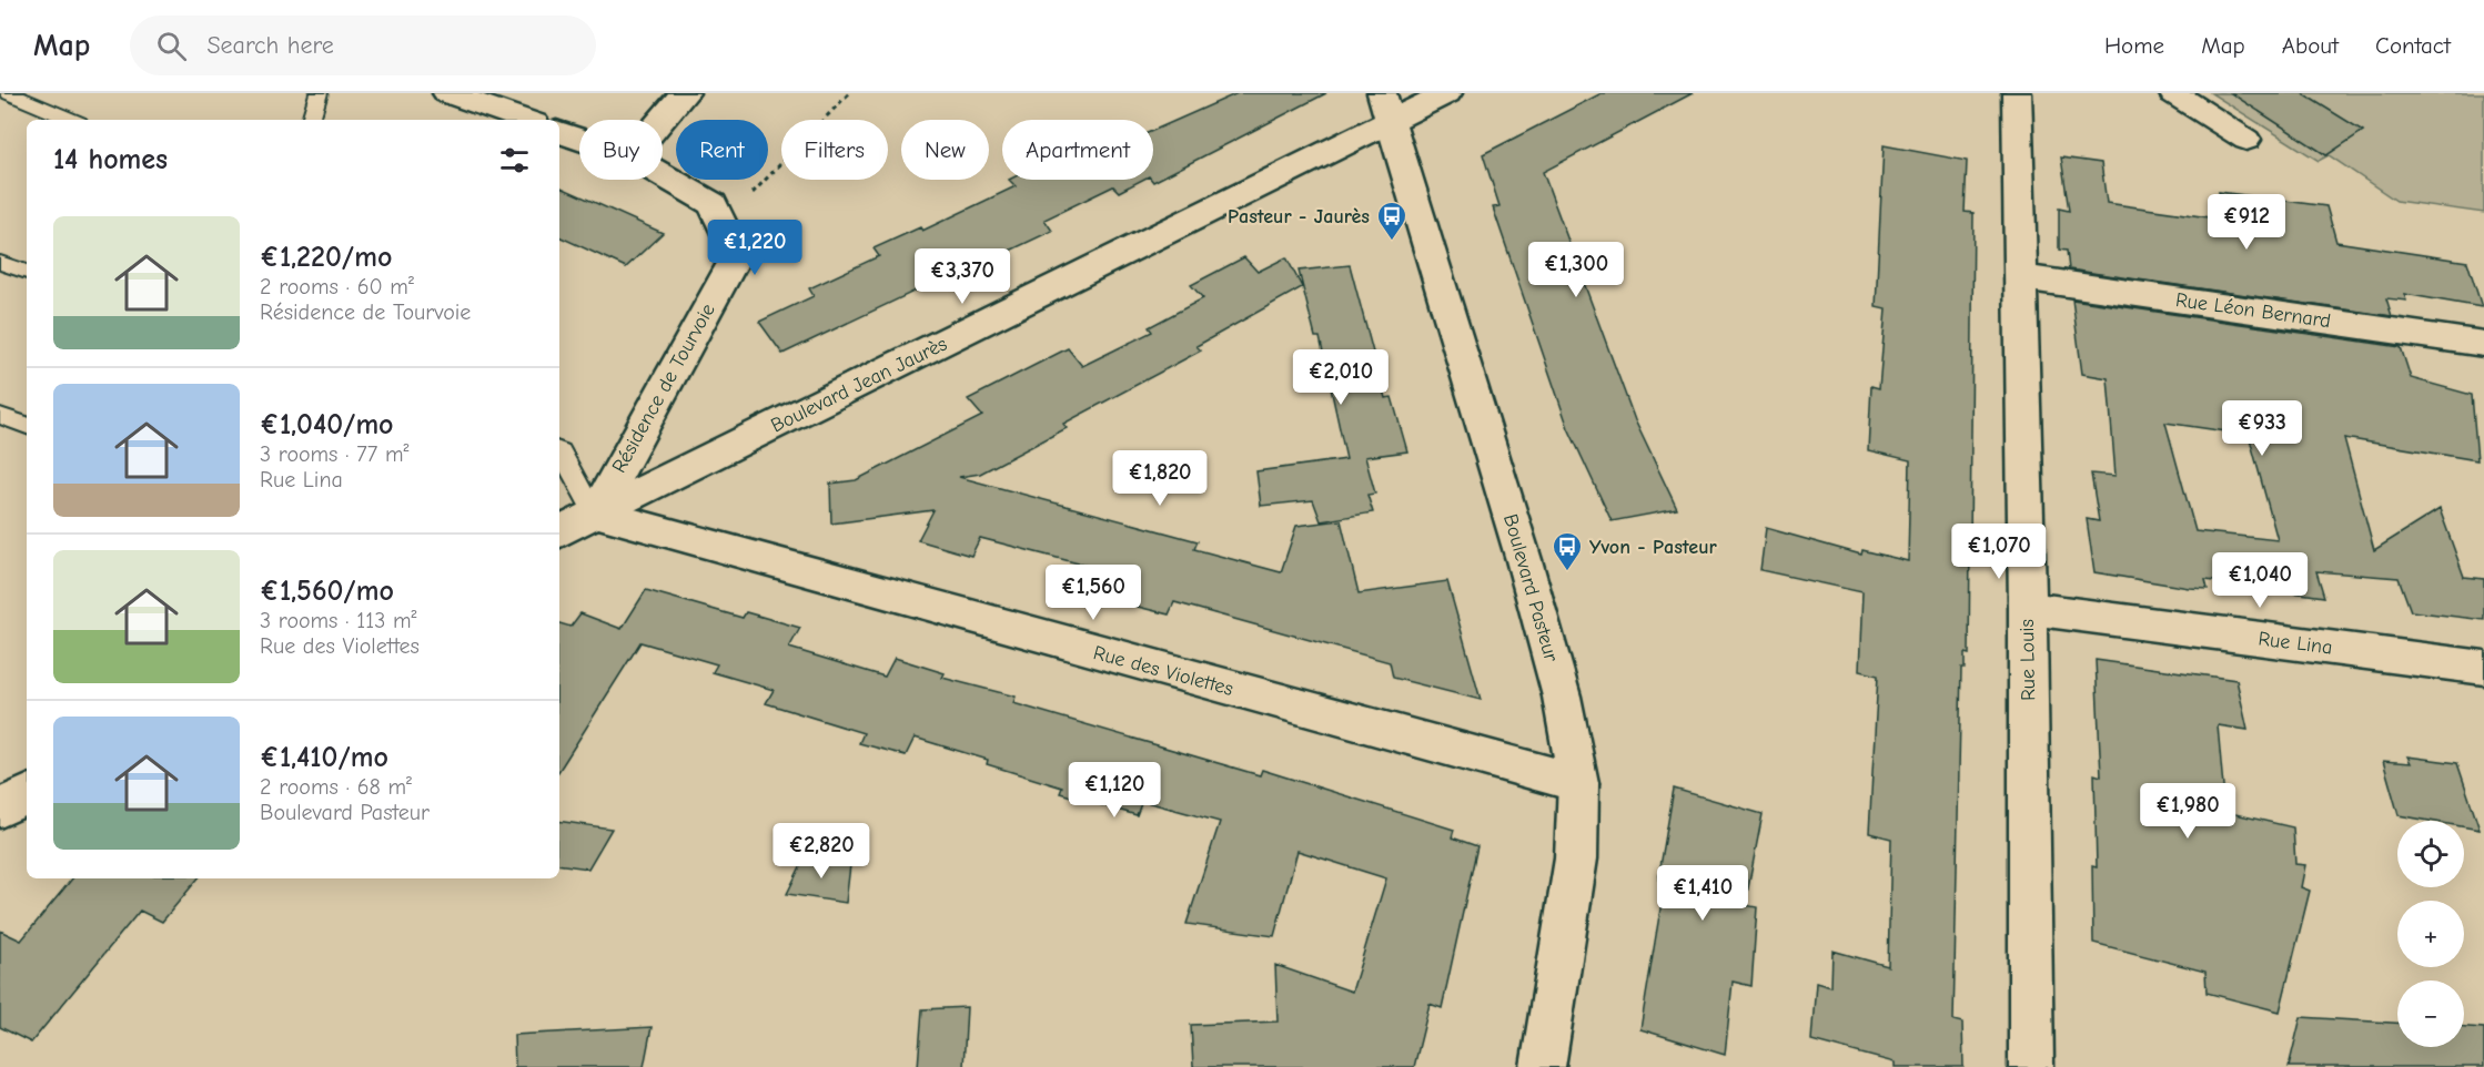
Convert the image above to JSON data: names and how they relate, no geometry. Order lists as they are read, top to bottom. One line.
{"streets":{"street":["Rue Léon Bernard","Boulevard Jean Jaurès","Résidence de Tourvoie","Boulevard Pasteur","Rue Lina","Rue Louis","Rue des Violettes"]},"crossings":[["Rue Léon Bernard","Rue Louis"],["Boulevard Jean Jaurès","Résidence de Tourvoie"],["Boulevard Jean Jaurès","Boulevard Pasteur"],["Boulevard Jean Jaurès","Rue des Violettes"],["Résidence de Tourvoie","Rue des Violettes"],["Boulevard Pasteur","Rue des Violettes"],["Rue Lina","Rue Louis"]],"places":{"bus stop":["Pasteur - Jaurès","Yvon - Pasteur"]},"page":{"header":"Map","search":"Search here","nav":["Home","Map","About","Contact"],"chip":["Buy","Rent","Filters","New","Apartment"],"heading":"14 homes","price":["€912","€1,220","€1,300","€3,370","€2,010","€933","€1,820","€1,070","€1,040","€1,560","€1,120","€1,980","€2,820","€1,410"],"list":[{"name":"€1,220/mo","note":"2 rooms · 60 m² · Résidence de Tourvoie"},{"name":"€1,040/mo","note":"3 rooms · 77 m² · Rue Lina"},{"name":"€1,560/mo","note":"3 rooms · 113 m² · Rue des Violettes"},{"name":"€1,410/mo","note":"2 rooms · 68 m² · Boulevard Pasteur"}],"map_buttons":["+","−"]}}
